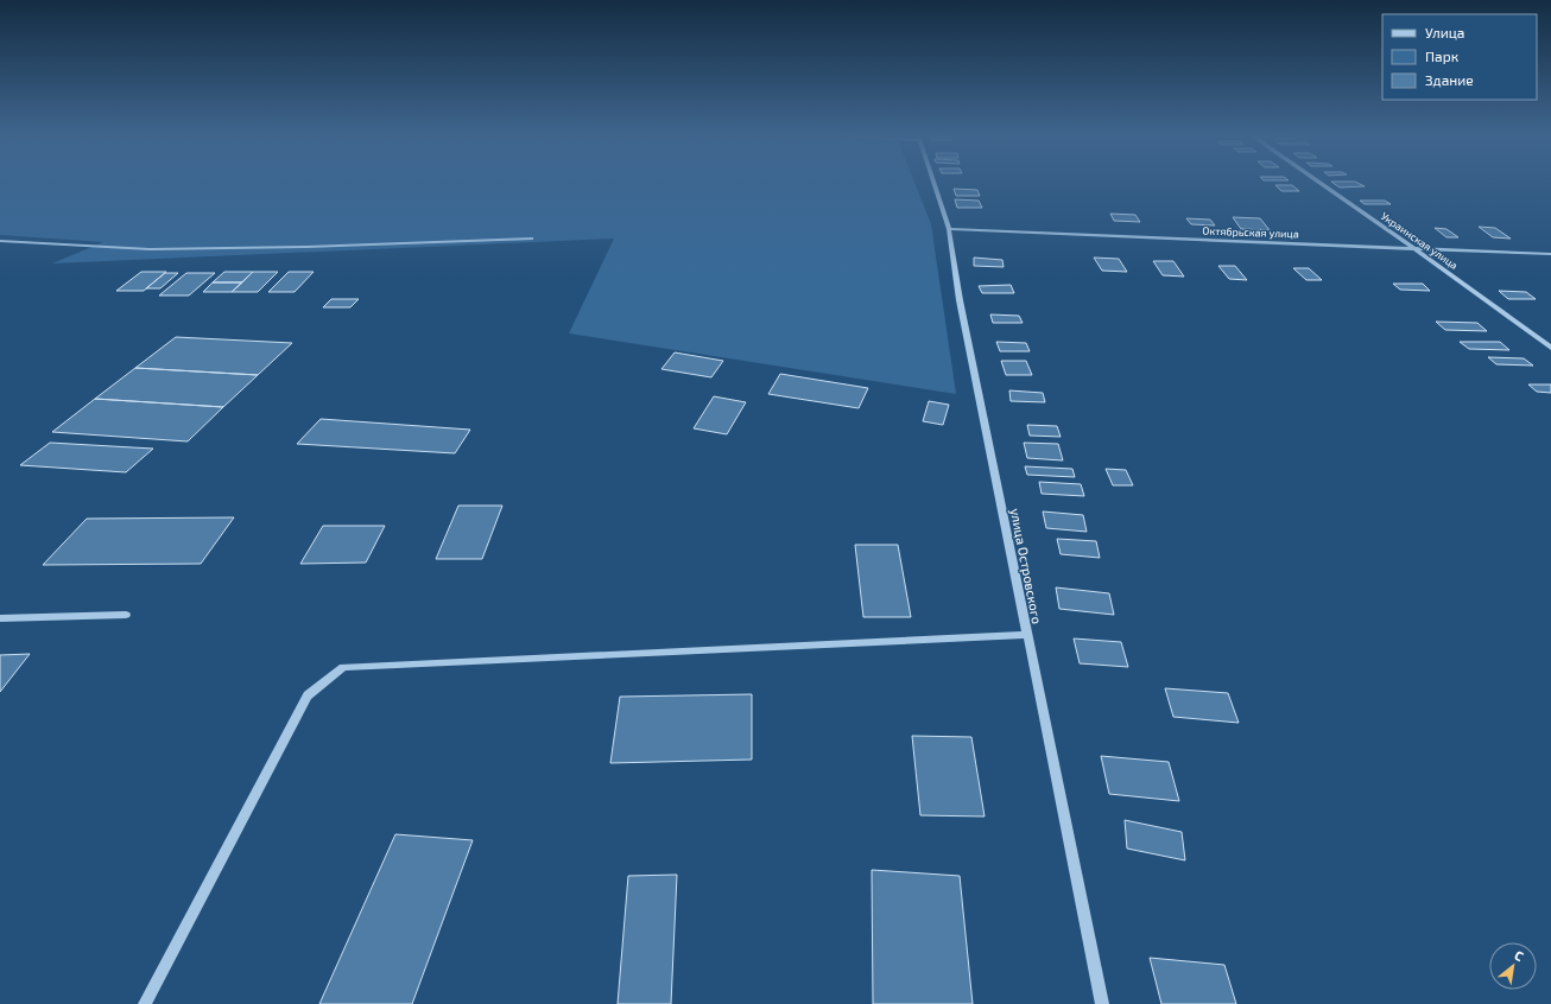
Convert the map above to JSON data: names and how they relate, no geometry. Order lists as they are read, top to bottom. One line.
{"streets":{"street":["Октябрьская улица","Украинская улица","улица Островского"]},"crossings":[["Октябрьская улица","Украинская улица"],["Октябрьская улица","улица Островского"]],"legend":["Улица","Парк","Здание"],"north":"top right"}
